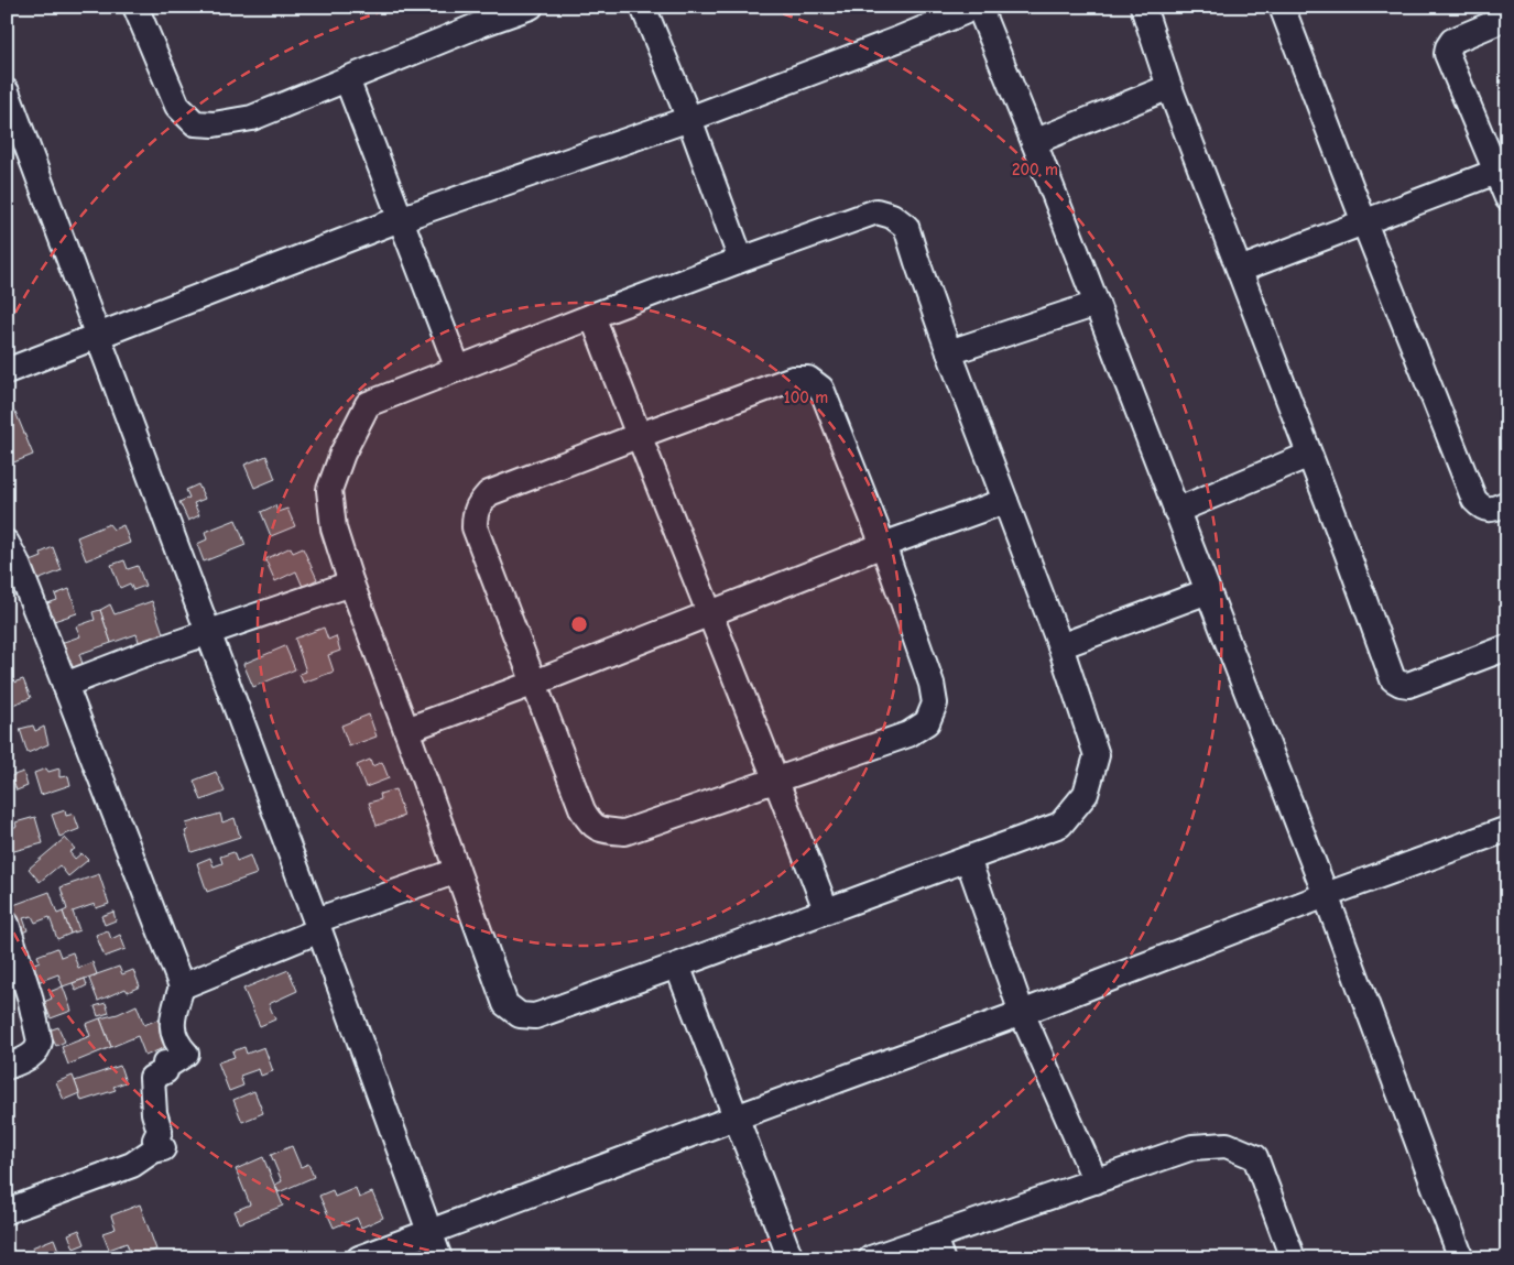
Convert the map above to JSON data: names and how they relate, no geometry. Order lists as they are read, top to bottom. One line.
{"rings":["200 m","100 m"]}
